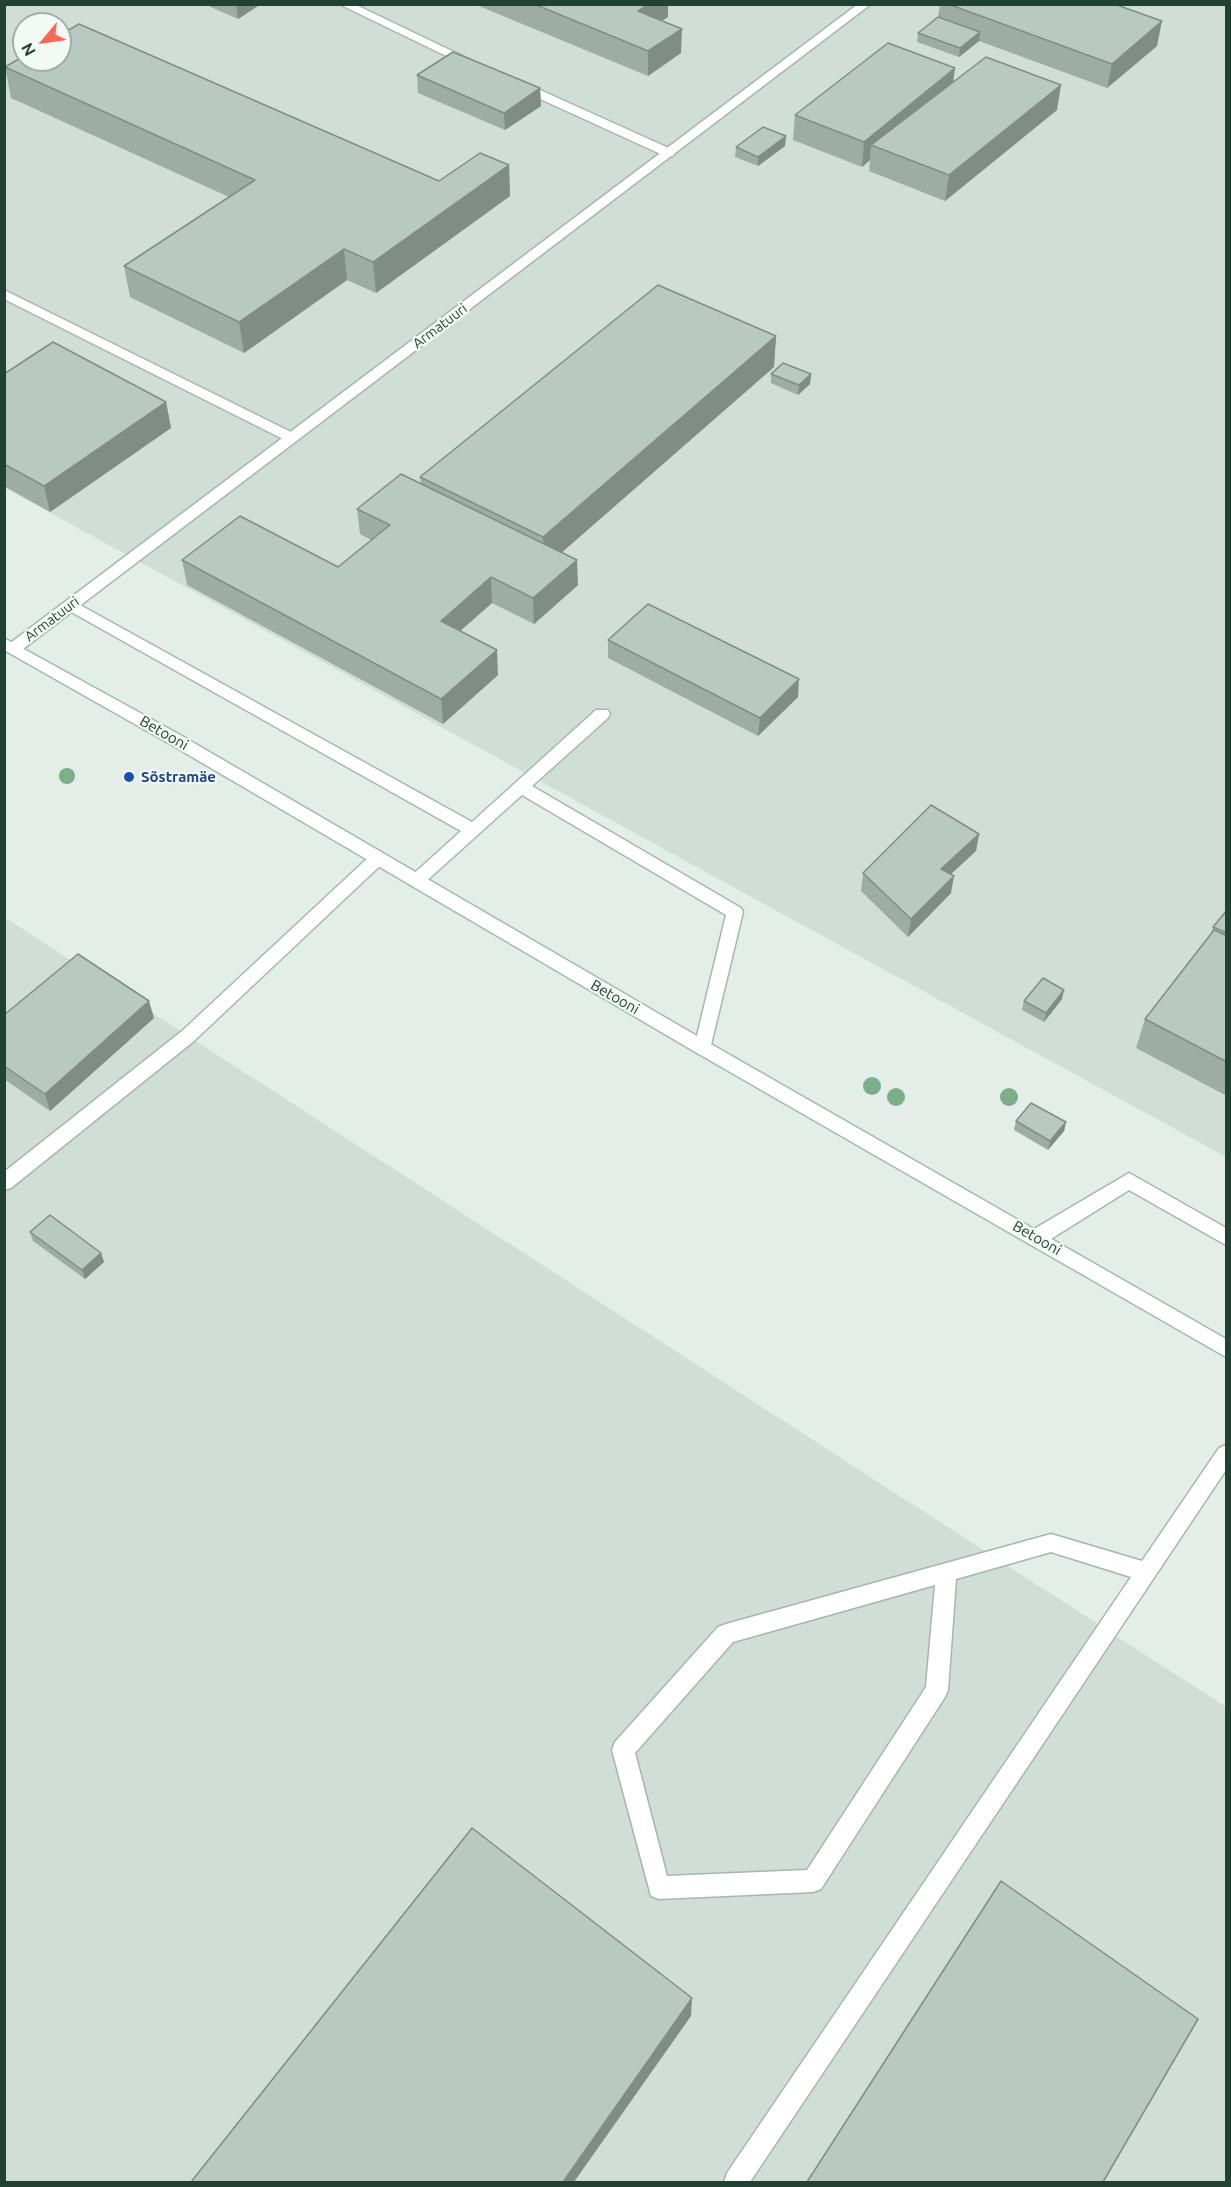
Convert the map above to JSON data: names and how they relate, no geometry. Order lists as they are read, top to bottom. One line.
{"streets":{"street":["Armatuuri","Betooni"]},"crossings":[["Armatuuri","Betooni"]],"places":["Sõstramäe"],"north":"bottom left"}
